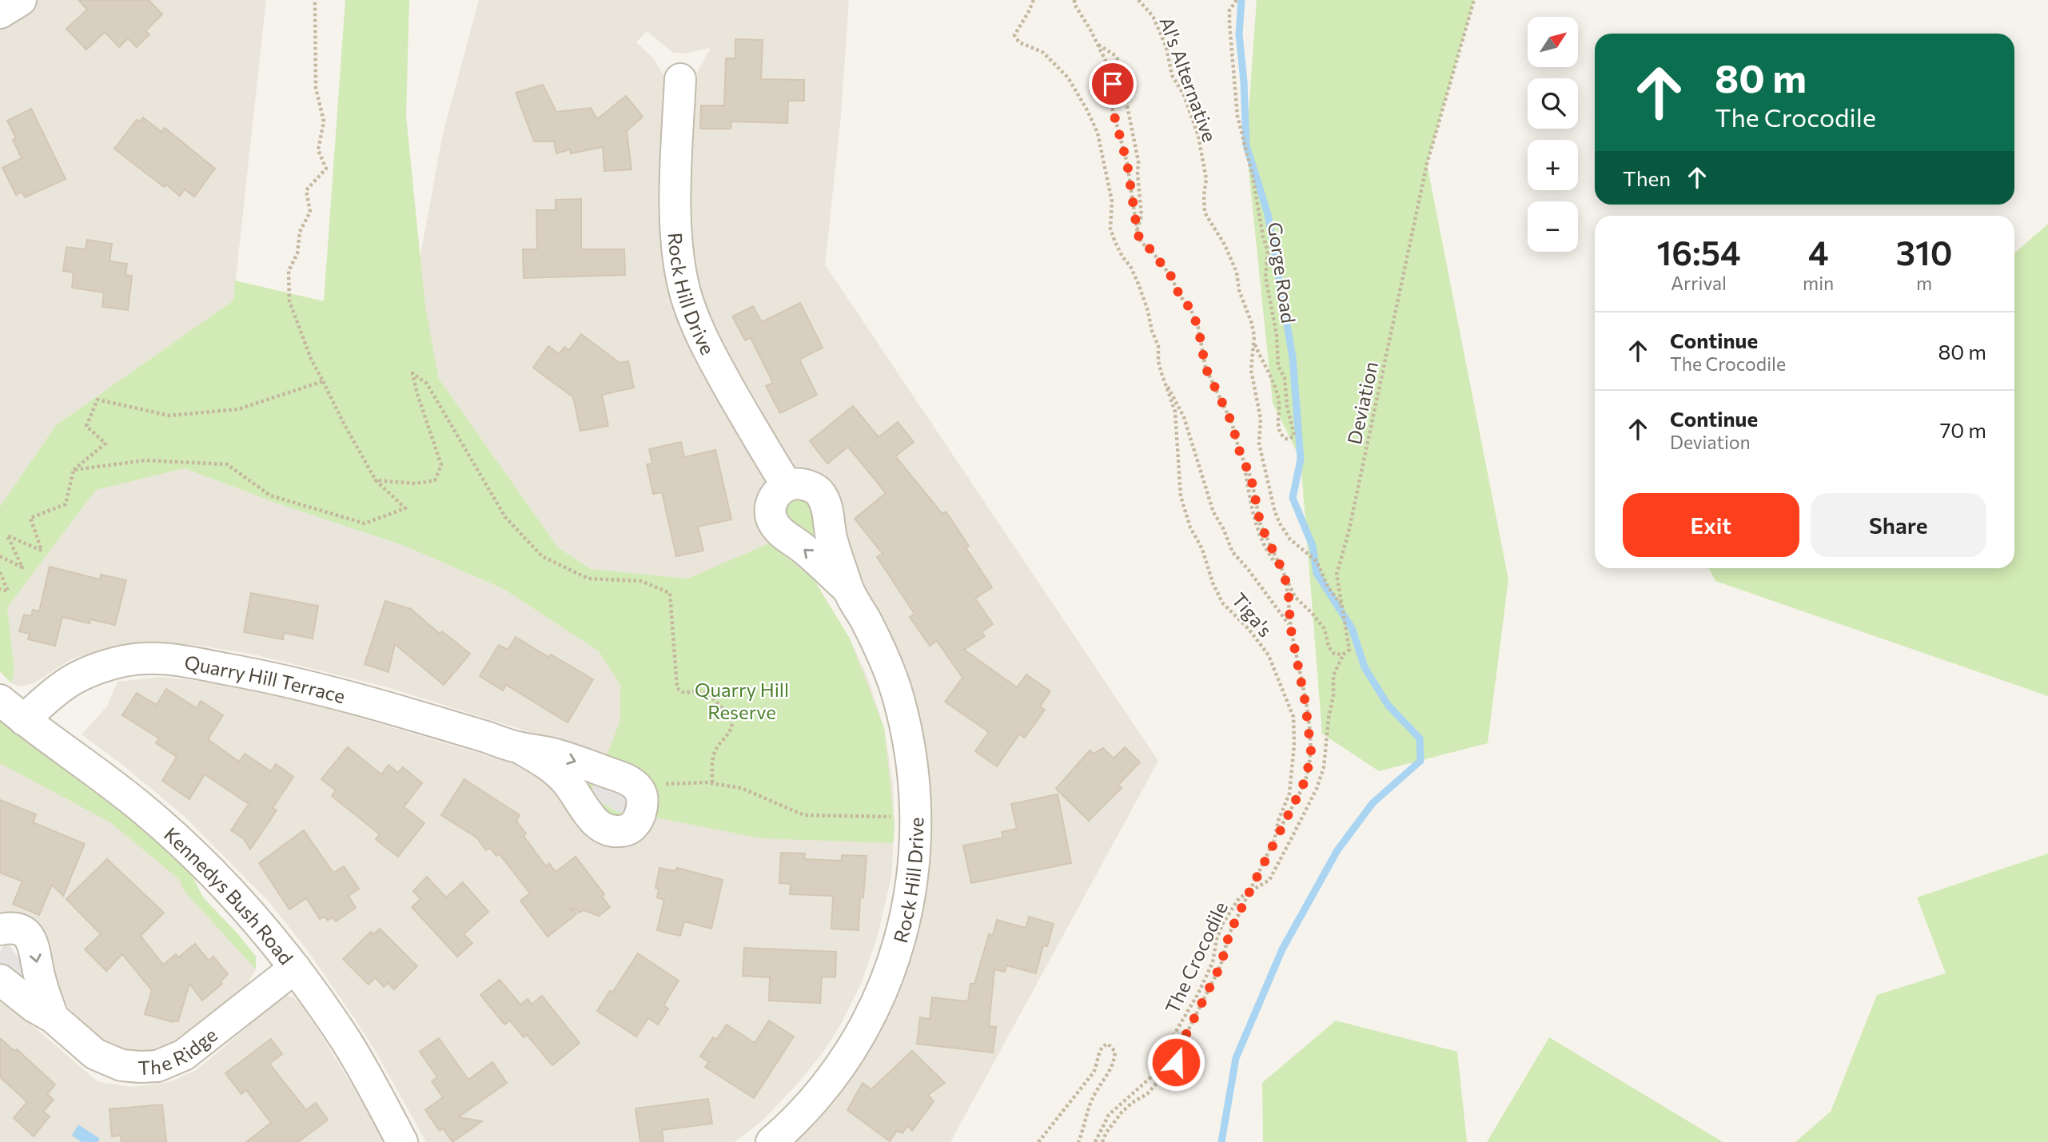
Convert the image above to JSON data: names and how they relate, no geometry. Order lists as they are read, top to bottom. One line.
{"streets":{"street":["Rock Hill Drive","Quarry Hill Terrace","Kennedys Bush Road","The Ridge"],"path":["Al's Alternative","Gorge Road","Deviation","Tiga's","The Crocodile"]},"crossings":[["Al's Alternative","Gorge Road"],["Al's Alternative","Deviation"],["Deviation","The Crocodile"],["Quarry Hill Terrace","Kennedys Bush Road"],["Kennedys Bush Road","The Ridge"]],"parks":["Quarry Hill Reserve"],"north":"top right","page":{"map_buttons":["+","−"],"turn":["80 m","The Crocodile"],"then":"Then","eta":["16:54","Arrival","4","min","310","m"],"list":[{"name":"Continue","note":"The Crocodile","value":"80 m"},{"name":"Continue","note":"Deviation","value":"70 m"}],"buttons":["Exit","Share"]}}
